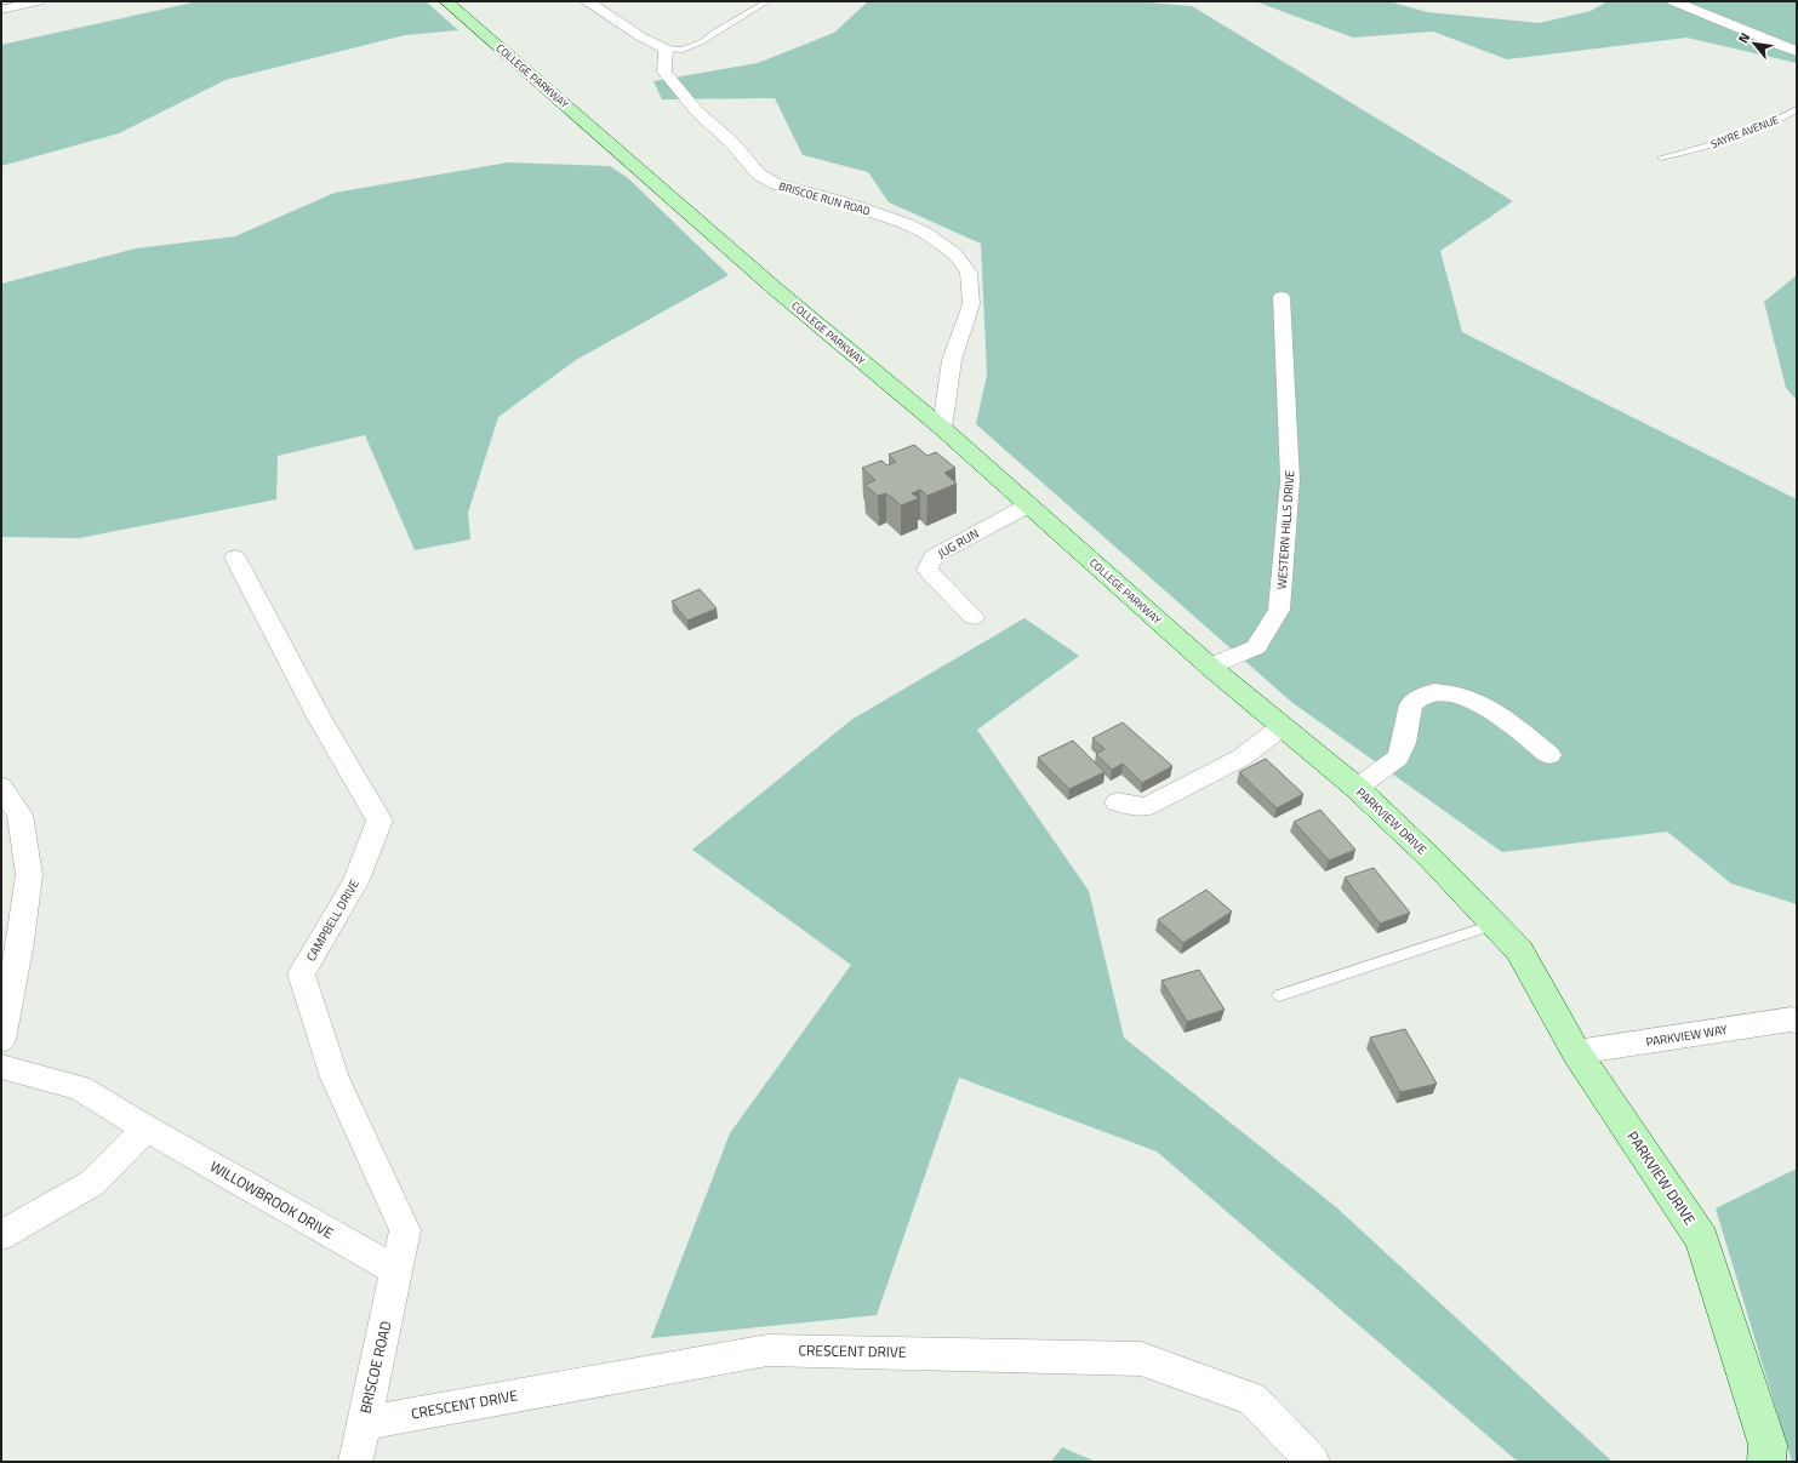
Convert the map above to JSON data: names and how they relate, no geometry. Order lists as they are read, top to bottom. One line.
{"streets":{"street":["COLLEGE PARKWAY","BRISCOE RUN ROAD","WESTERN HILLS DRIVE","JUG RUN","PARKVIEW DRIVE","CAMPBELL DRIVE","PARKVIEW WAY","WILLOWBROOK DRIVE","CRESCENT DRIVE","BRISCOE ROAD"],"lane":["SAYRE AVENUE"]},"crossings":[["COLLEGE PARKWAY","BRISCOE RUN ROAD"],["COLLEGE PARKWAY","WESTERN HILLS DRIVE"],["COLLEGE PARKWAY","JUG RUN"],["COLLEGE PARKWAY","PARKVIEW DRIVE"],["WESTERN HILLS DRIVE","PARKVIEW DRIVE"],["PARKVIEW DRIVE","PARKVIEW WAY"],["CAMPBELL DRIVE","WILLOWBROOK DRIVE"],["CAMPBELL DRIVE","BRISCOE ROAD"],["WILLOWBROOK DRIVE","BRISCOE ROAD"],["CRESCENT DRIVE","BRISCOE ROAD"]],"north":"top left"}
